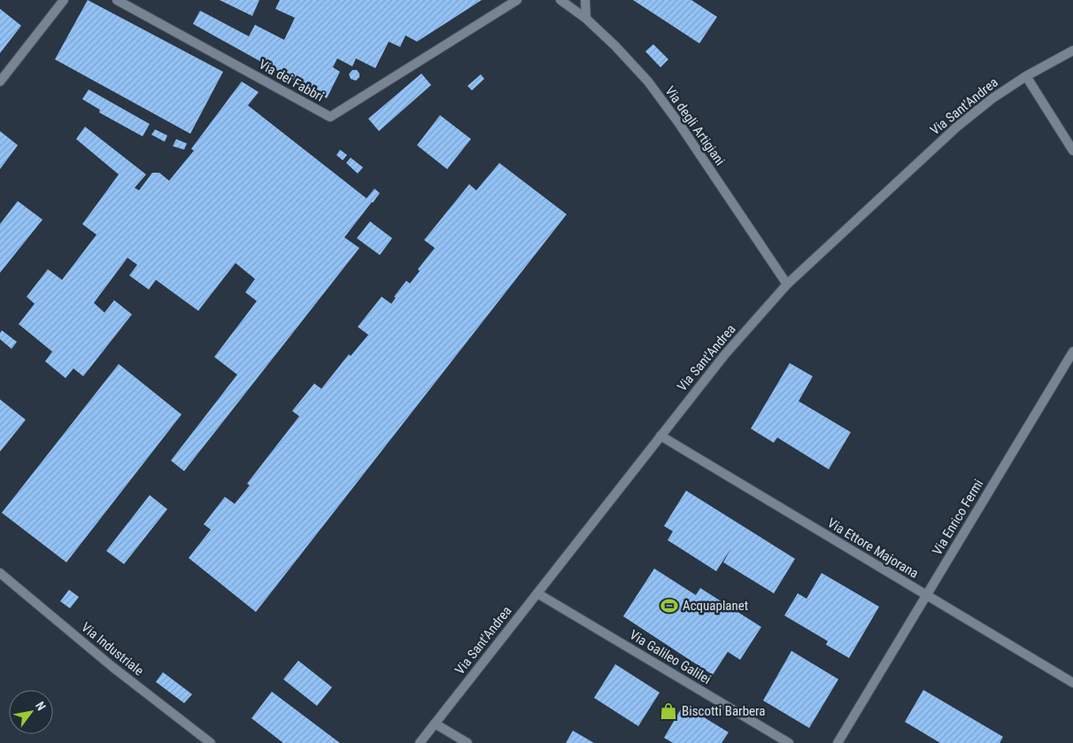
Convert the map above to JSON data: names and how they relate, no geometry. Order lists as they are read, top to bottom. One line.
{"streets":{"street":["Via dei Fabbri","Via Sant'Andrea","Via degli Artigiani","Via Enrico Fermi","Via Ettore Majorana","Via Industriale","Via Galileo Galilei"]},"crossings":[["Via Sant'Andrea","Via degli Artigiani"],["Via Sant'Andrea","Via Ettore Majorana"],["Via Sant'Andrea","Via Galileo Galilei"],["Via Enrico Fermi","Via Ettore Majorana"]],"places":{"sports":["Acquaplanet"],"shop":["Biscotti Barbera"]},"north":"top right"}
